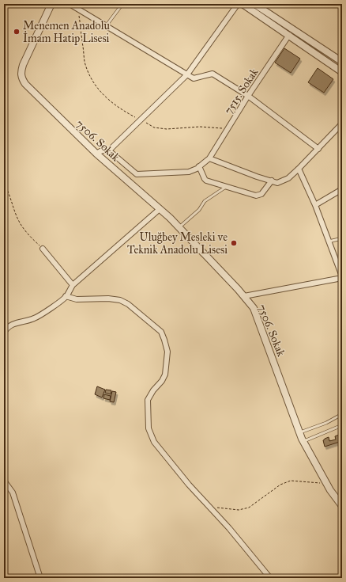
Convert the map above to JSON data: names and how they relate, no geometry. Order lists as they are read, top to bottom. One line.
{"streets":{"street":["7515. Sokak","7506. Sokak"]},"places":["Menemen Anadolu İmam Hatip Lisesi","Uluğbey Mesleki ve Teknik Anadolu Lisesi"]}
